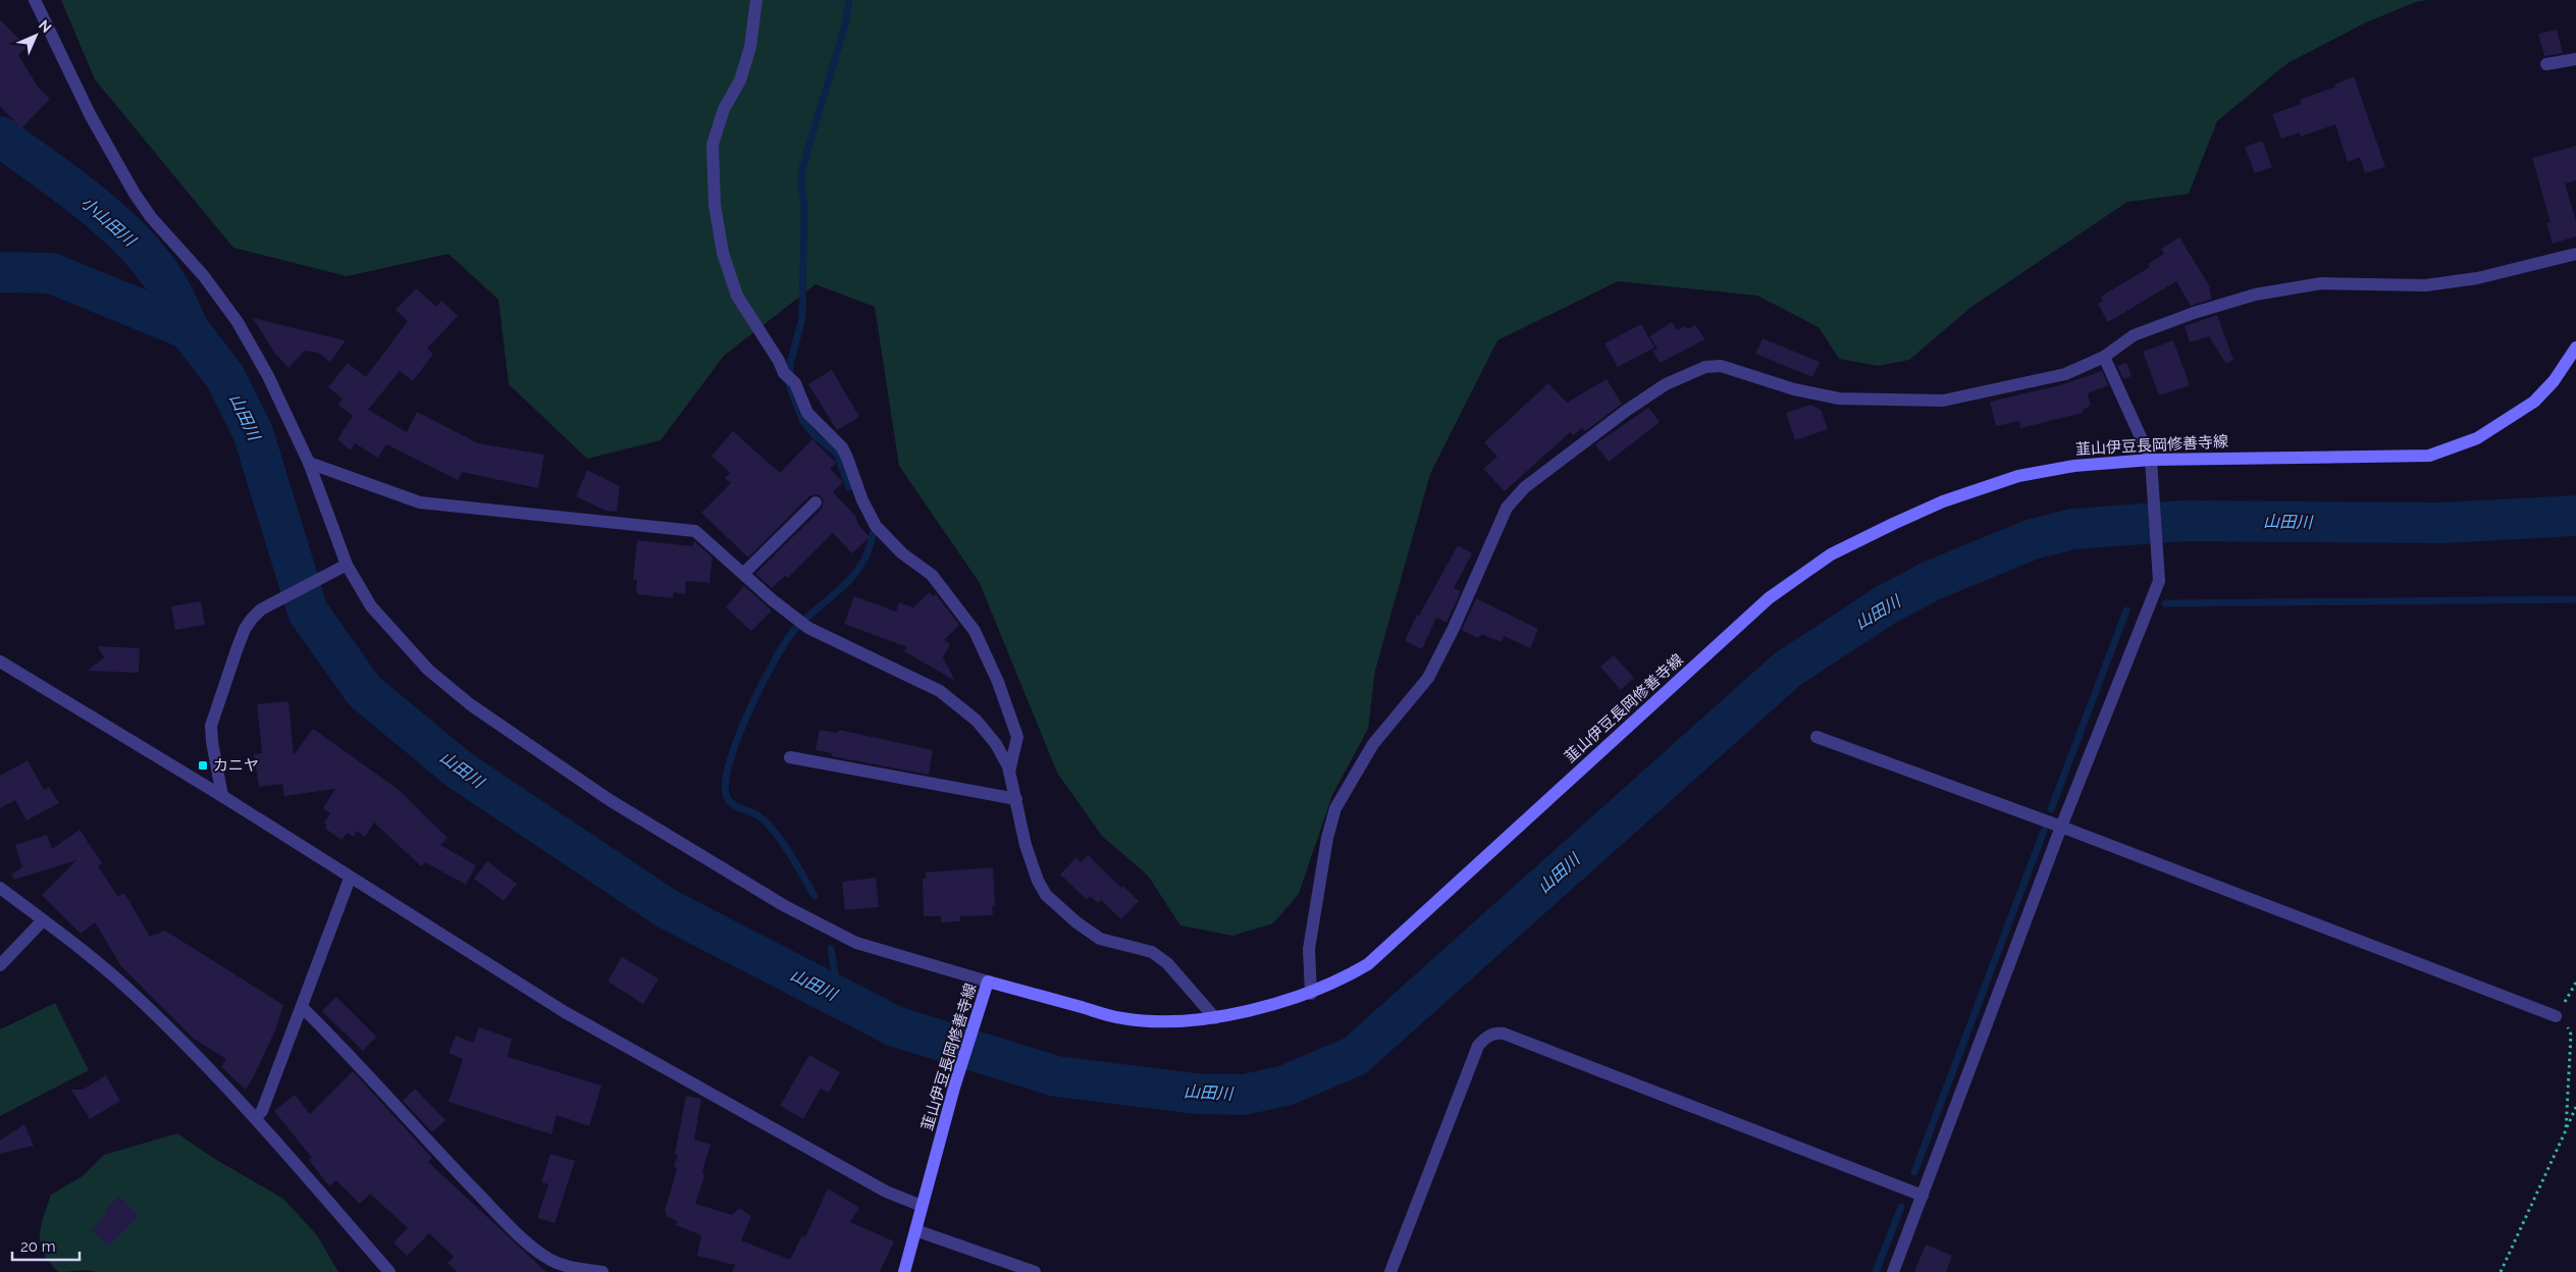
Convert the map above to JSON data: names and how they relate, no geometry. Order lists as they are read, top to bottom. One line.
{"streets":{"main road":["韮山伊豆長岡修善寺線"]},"water":["小山田川","山田川"],"places":{"transit":["カニヤ"]},"scale_bar":"20 m","north":"top right"}
